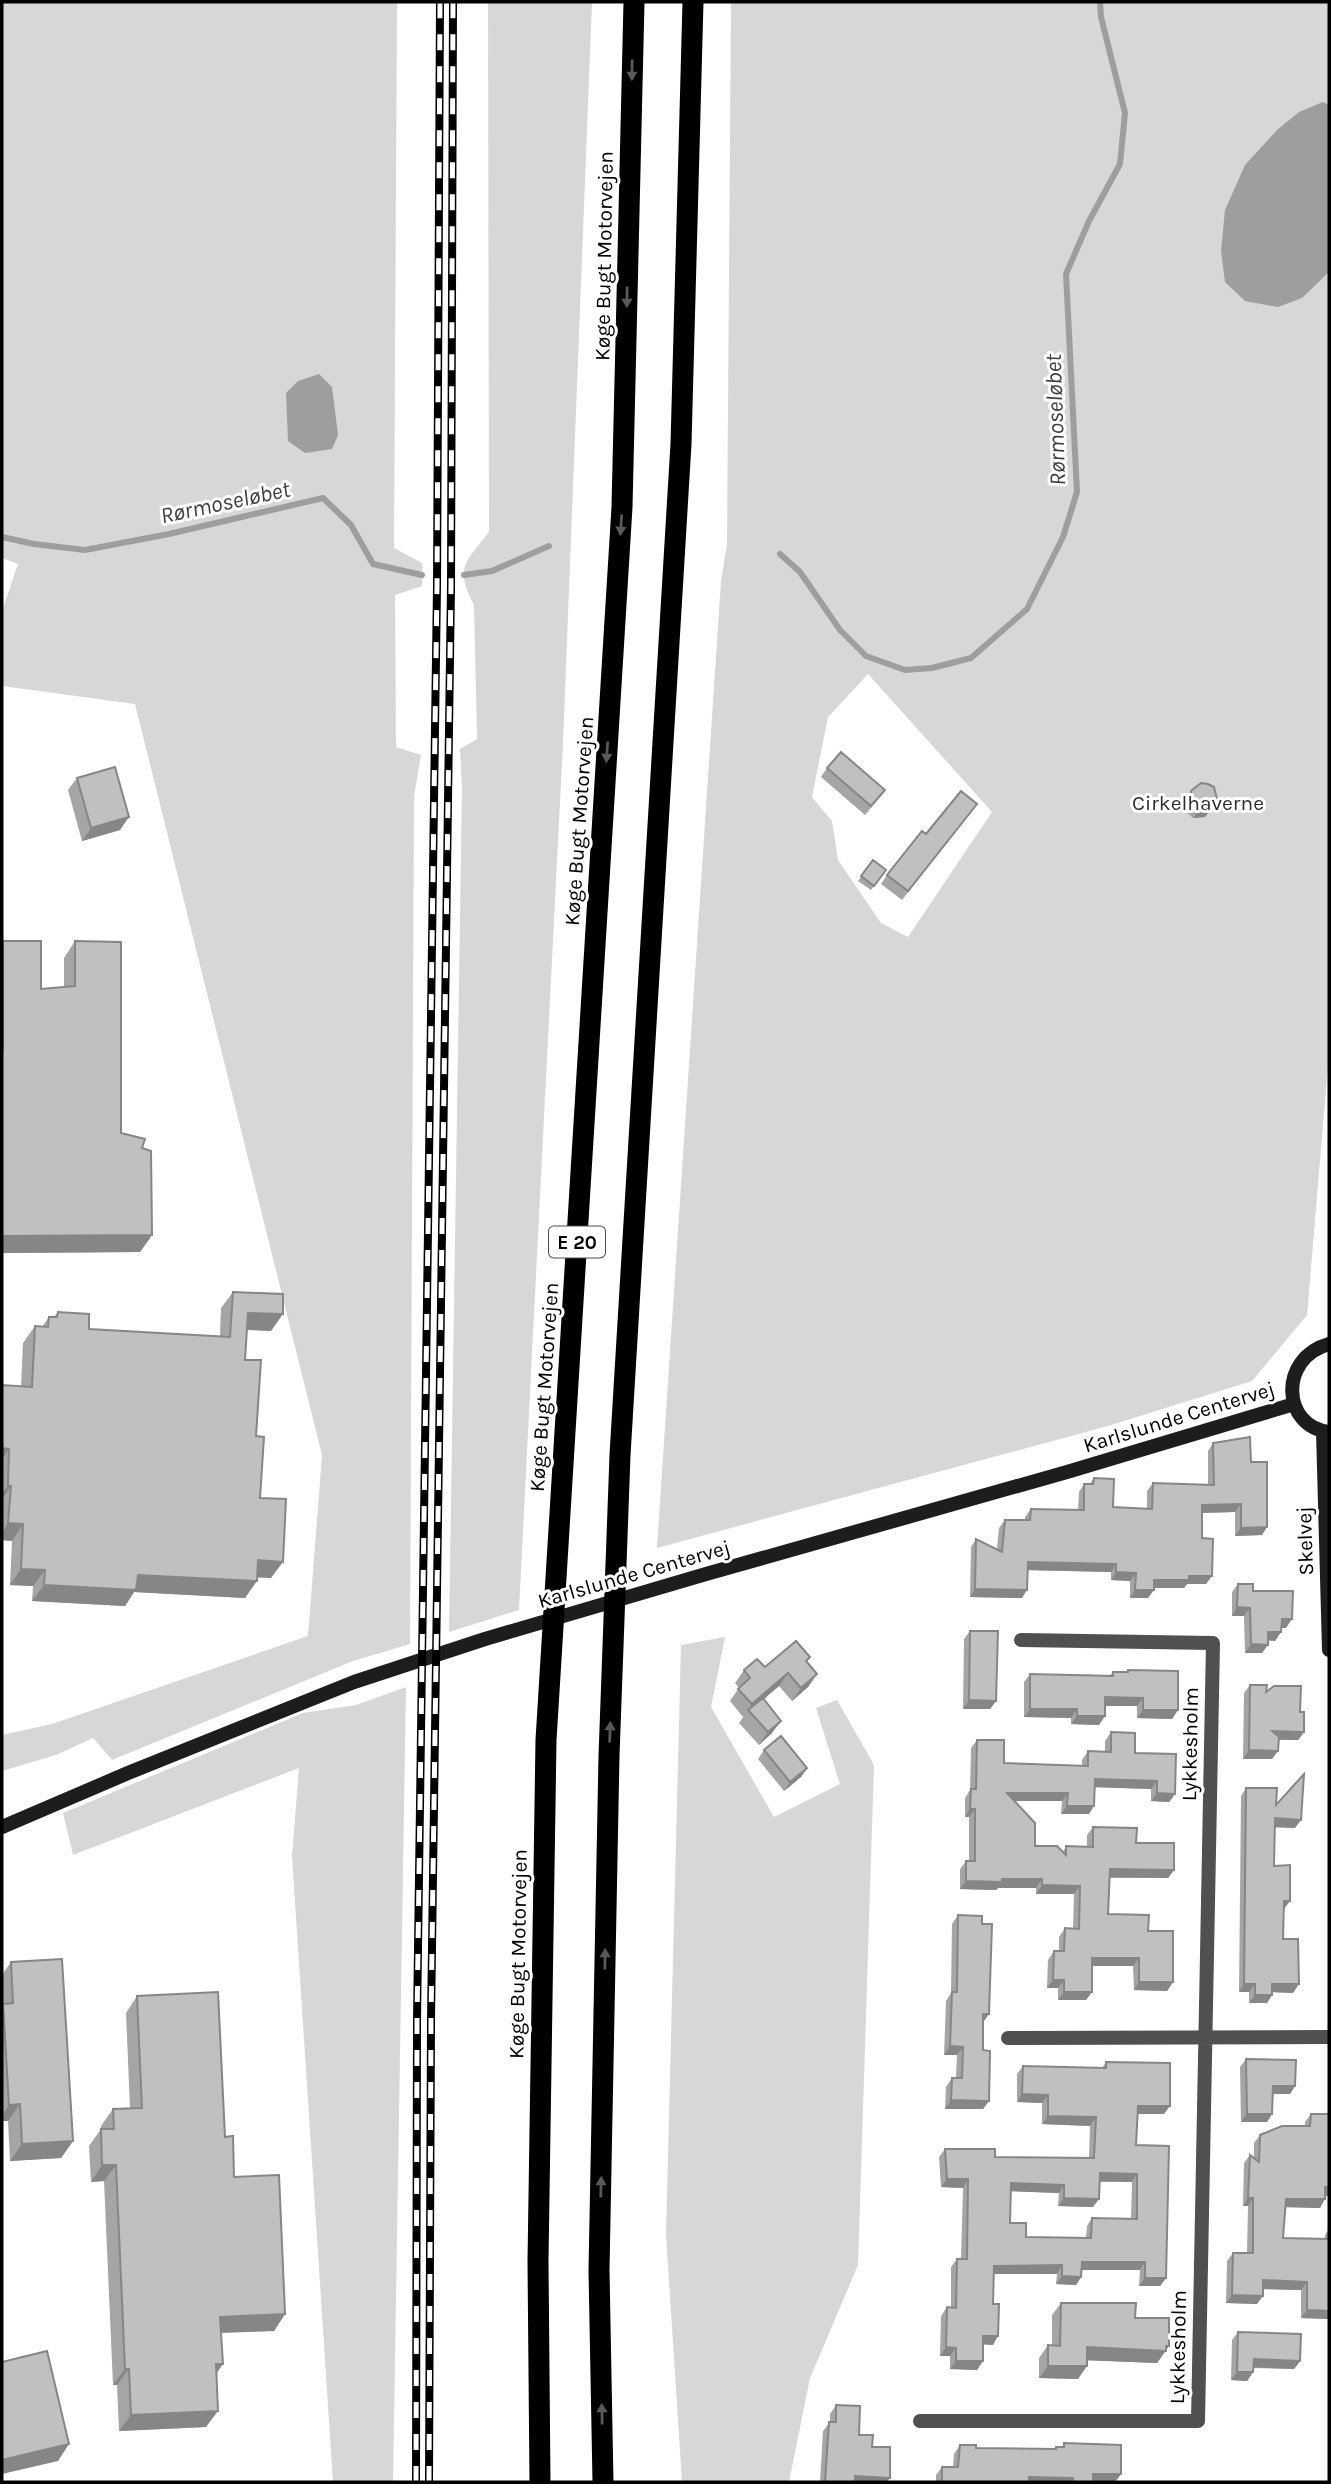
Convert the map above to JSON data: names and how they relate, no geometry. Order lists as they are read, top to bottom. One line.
{"streets":{"highway":["Køge Bugt Motorvejen","E 20"],"street":["Karlslunde Centervej","Skelvej","Lykkesholm"]},"water":["Rørmoseløbet"],"parks":["Cirkelhaverne"]}
